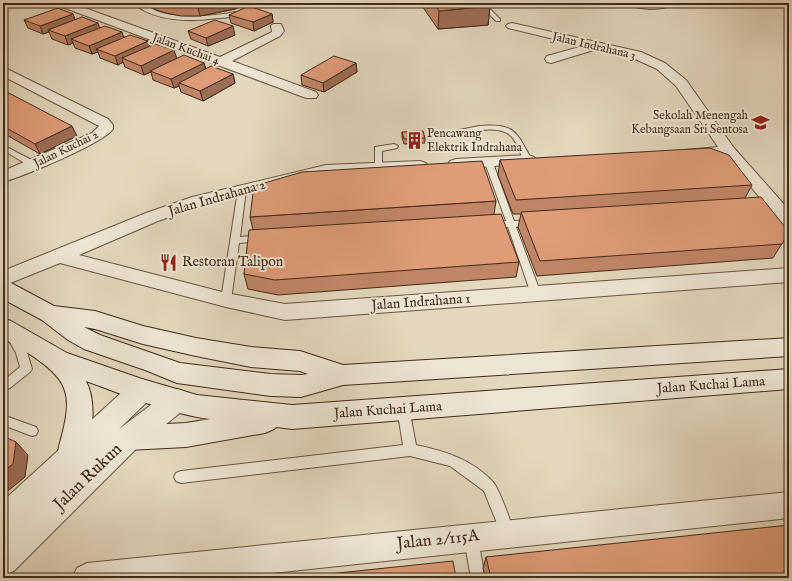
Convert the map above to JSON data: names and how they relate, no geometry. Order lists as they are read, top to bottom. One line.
{"streets":{"main road":["Jalan Kuchai Lama","Jalan Rukun"],"street":["Jalan Indrahana 3","Jalan Kuchai 4","Jalan Kuchai 2","Jalan Indrahana 2","Jalan Indrahana 1","Jalan 2/115A"]},"crossings":[["Jalan Indrahana 2","Jalan Indrahana 1"],["Jalan Kuchai Lama","Jalan Rukun"]],"places":{"school or university":["Sekolah Menengah Kebangsaan Sri Sentosa"],"building":["Pencawang Elektrik Indrahana"],"restaurant":["Restoran Talipon"]}}
